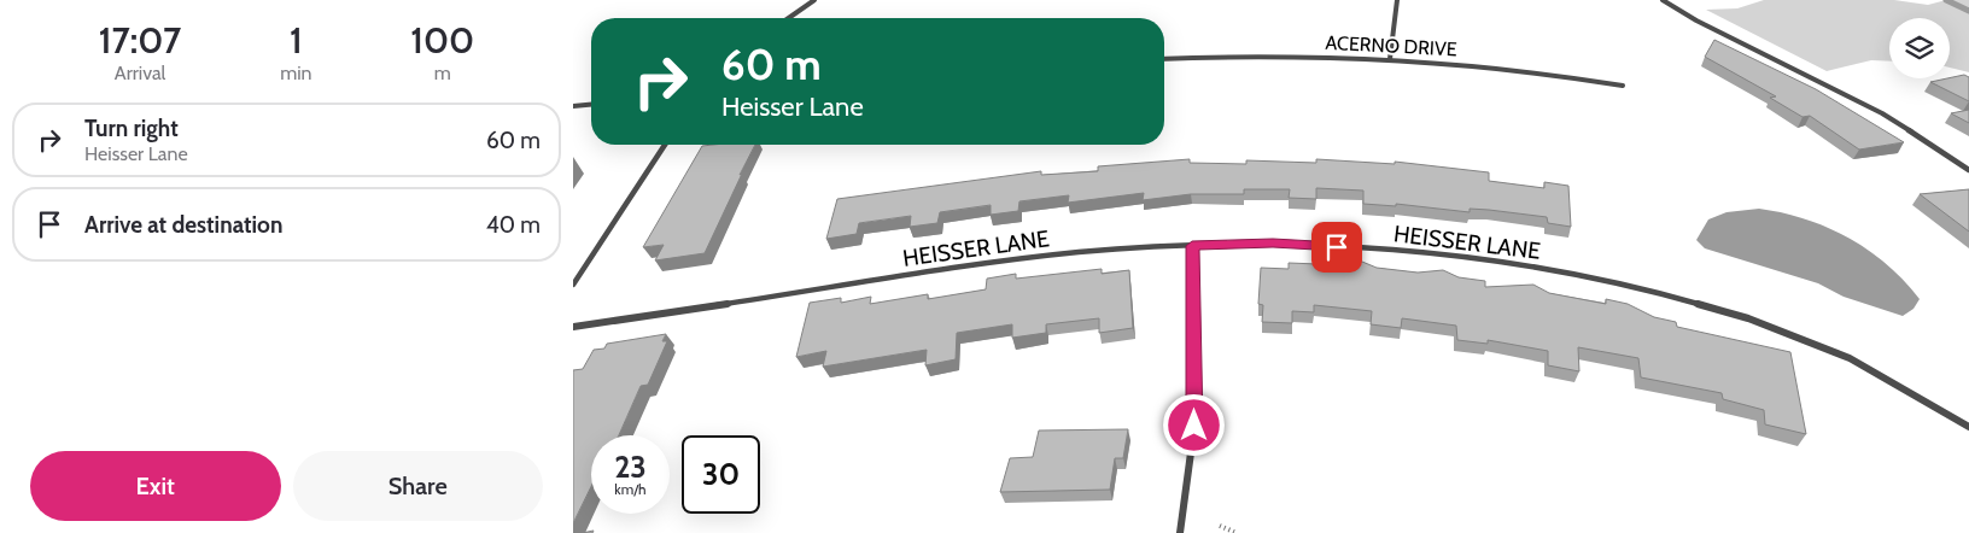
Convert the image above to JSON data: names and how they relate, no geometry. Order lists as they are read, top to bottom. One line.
{"streets":{"street":["ACERNO DRIVE","HEISSER LANE"]},"page":{"eta":["17:07","Arrival","1","min","100","m"],"turn":["60 m","Heisser Lane"],"list":[{"name":"Turn right","note":"Heisser Lane","value":"60 m"},{"name":"Arrive at destination","value":"40 m"}],"speed":"23 km/h","limit":"30","buttons":["Exit","Share"]}}
